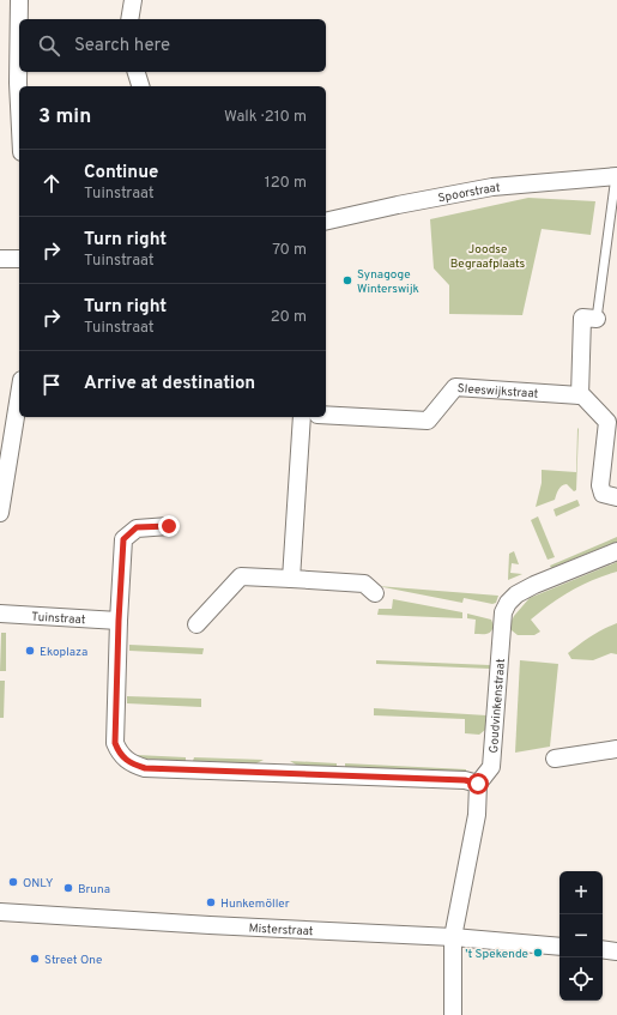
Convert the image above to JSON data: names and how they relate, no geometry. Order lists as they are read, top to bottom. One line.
{"streets":{"street":["Spoorstraat","Sleeswijkstraat","Tuinstraat","Goudvinkenstraat","Misterstraat"]},"parks":["Joodse Begraafplaats"],"places":["Synagoge Winterswijk","Ekoplaza","ONLY","Bruna","Hunkemöller","'t Spekende","Street One"],"page":{"search":"Search here","heading":["3 min","Walk · 210 m"],"list":[["Continue","Tuinstraat","120 m"],["Turn right","Tuinstraat","70 m"],["Turn right","Tuinstraat","20 m"],"Arrive at destination"],"map_buttons":["+","−"]}}
